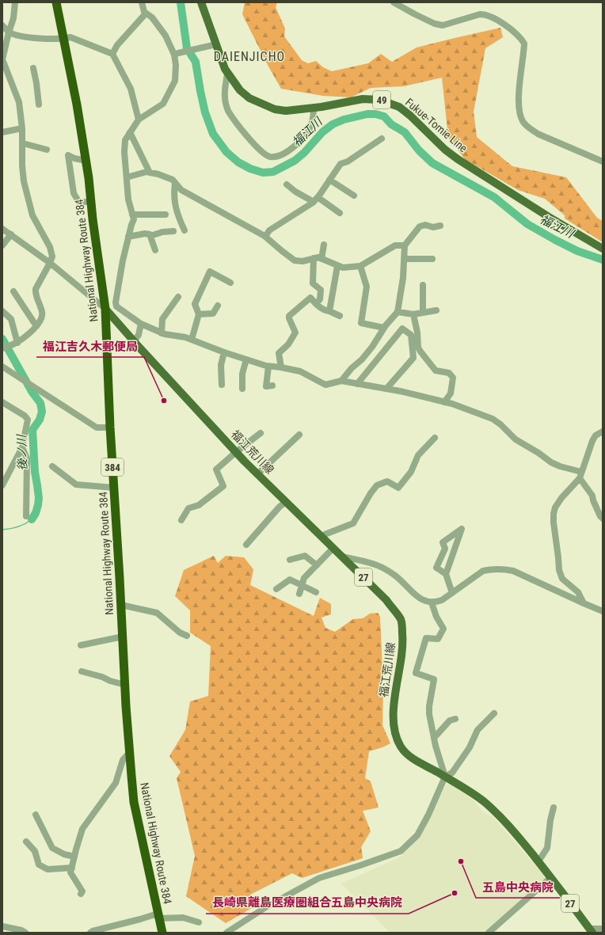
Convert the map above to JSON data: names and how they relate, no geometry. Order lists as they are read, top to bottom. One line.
{"streets":{"highway":["National Highway Route 384","384"],"main road":["49","Fukue-Tomie Line","福江荒川線","27"]},"crossings":[["National Highway Route 384","福江荒川線"]],"districts":["DAIENJICHO"],"water":["福江川","後ノ川"],"places":["福江吉久木郵便局","五島中央病院","長崎県離島医療圏組合五島中央病院"]}
